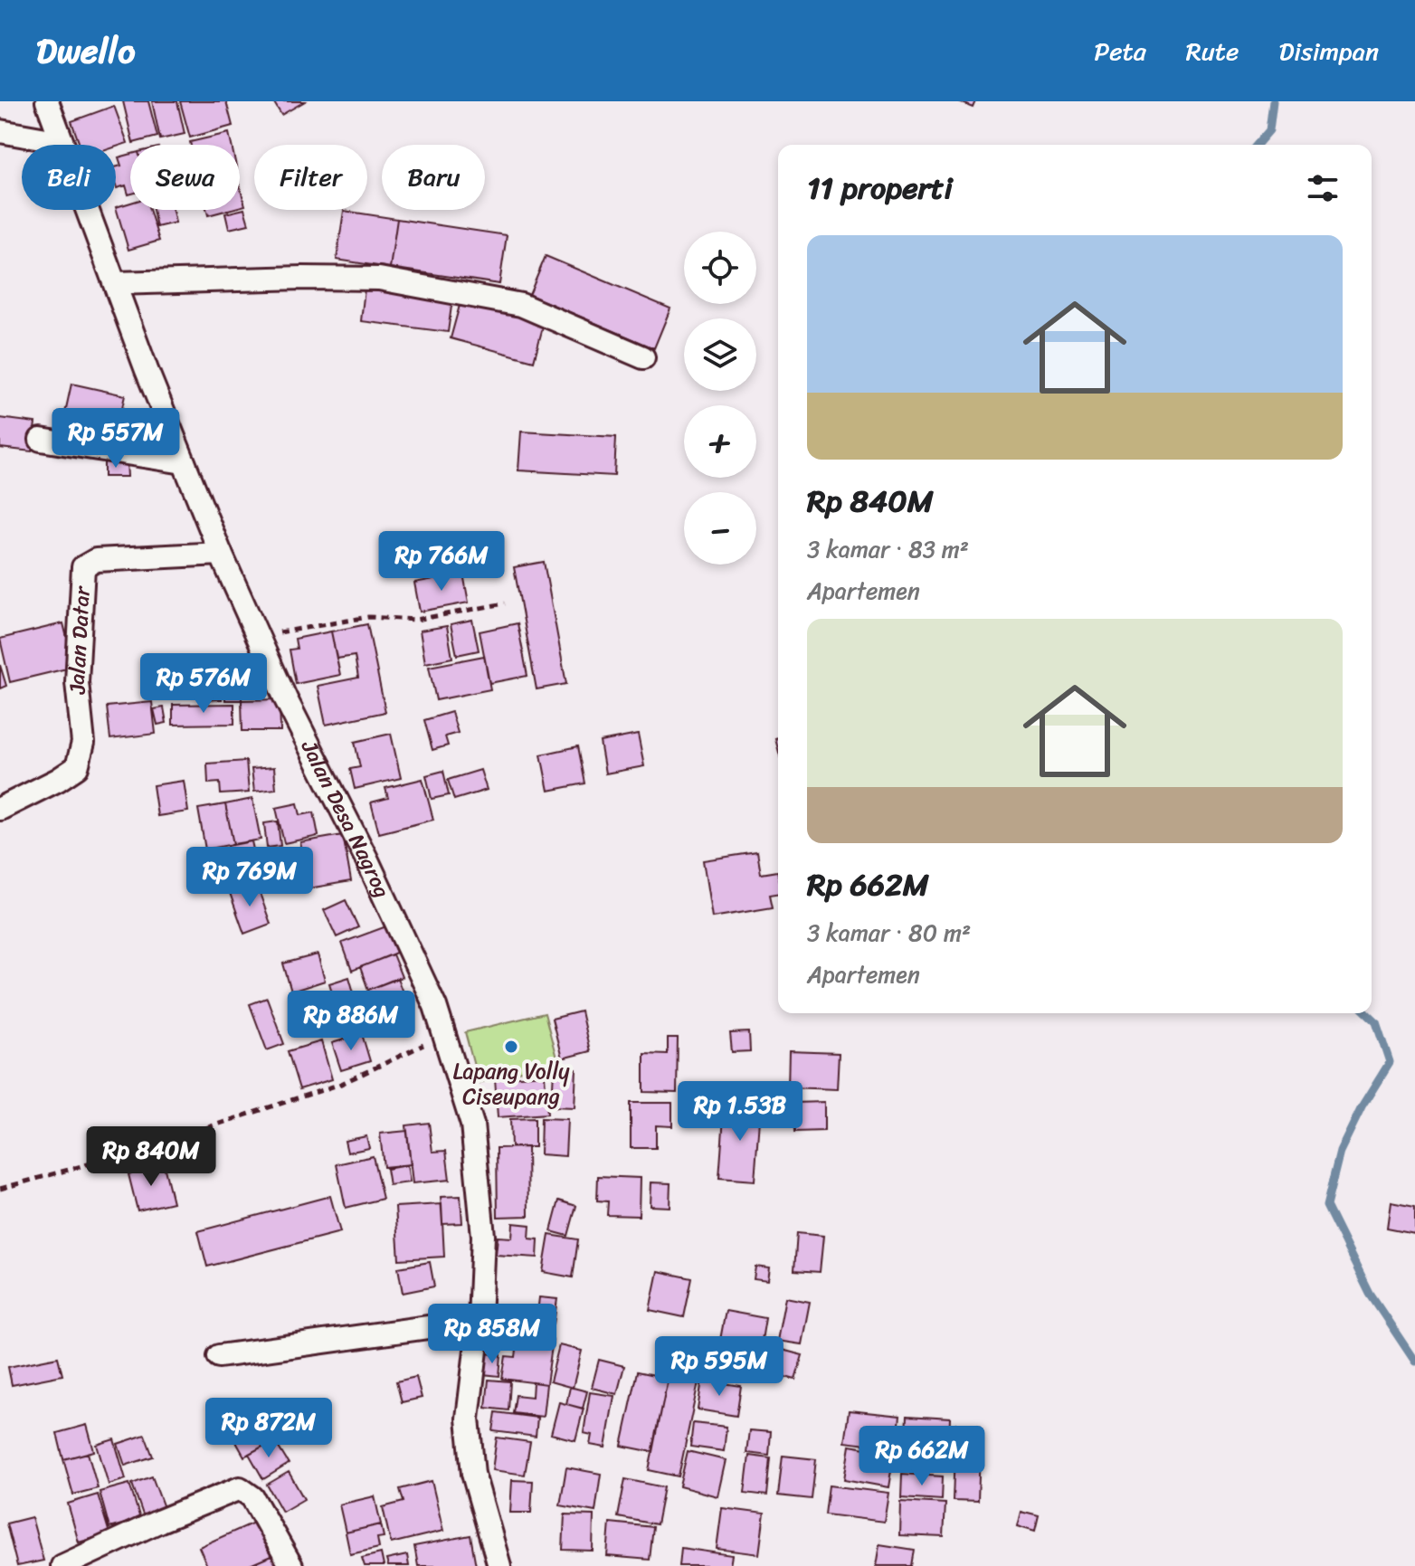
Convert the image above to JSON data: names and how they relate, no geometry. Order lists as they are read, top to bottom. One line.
{"streets":{"street":["Jalan Datar","Jalan Desa Nagrog"]},"crossings":[["Jalan Datar","Jalan Desa Nagrog"]],"places":["Lapang Volly Ciseupang"],"page":{"header":"Dwello","nav":["Peta","Rute","Disimpan"],"chip":["Beli","Sewa","Filter","Baru"],"heading":"11 properti","map_buttons":["+","−"],"list":[{"name":"Rp 840M","note":"3 kamar · 83 m² · Apartemen"},{"name":"Rp 662M","note":"3 kamar · 80 m² · Apartemen"}],"price":["Rp 557M","Rp 766M","Rp 576M","Rp 769M","Rp 886M","Rp 1.53B","Rp 840M","Rp 858M","Rp 595M","Rp 872M","Rp 662M"]}}
